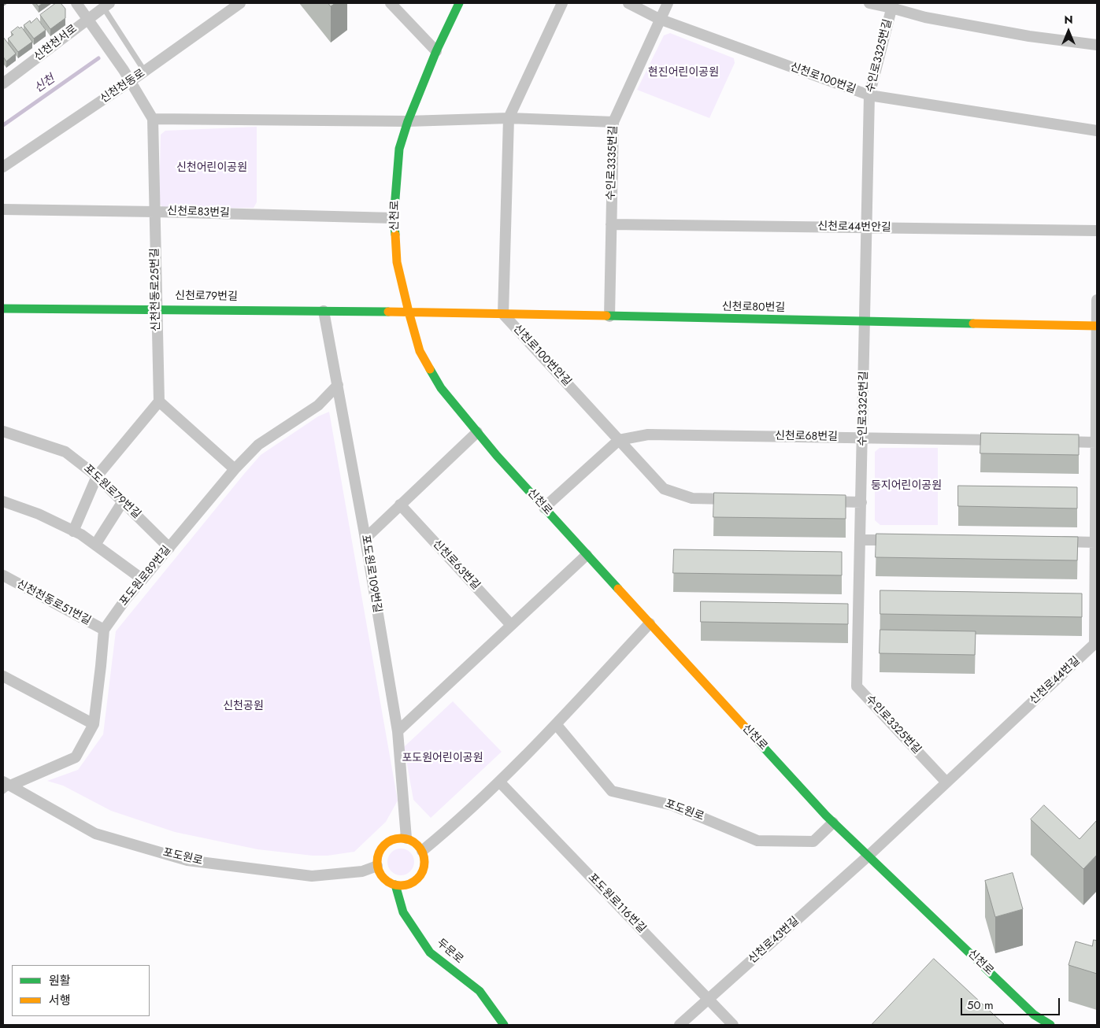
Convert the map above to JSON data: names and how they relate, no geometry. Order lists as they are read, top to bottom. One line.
{"streets":{"street":["신천천서로","수인로3325번길","신천로100번길","신천천동로","수인로3335번길","신천로83번길","신천로","신천로44번안길","신천천동로25번길","신천로79번길","신천로80번길","신천로100번안길","신천로68번길","포도원로79번길","신천로63번길","포도원로109번길","포도원로89번길","신천천동로51번길","신천로44번길","포도원로","포도원로116번길","신천로43번길","두문로"]},"crossings":[["신천천서로","신천천동로25번길"],["수인로3325번길","신천로100번길"],["수인로3325번길","신천로44번안길"],["수인로3325번길","신천로80번길"],["수인로3325번길","신천로68번길"],["수인로3325번길","신천로44번길"],["신천로100번길","수인로3335번길"],["신천천동로","신천천동로25번길"],["수인로3335번길","신천로44번안길"],["수인로3335번길","신천로80번길"],["신천로83번길","신천로"],["신천로83번길","신천천동로25번길"],["신천로","신천로79번길"],["신천로","신천로80번길"],["신천로","신천로44번길"],["신천로","포도원로"],["신천로","신천로43번길"],["신천천동로25번길","신천로79번길"],["신천로79번길","신천로80번길"],["신천로79번길","포도원로109번길"],["신천로80번길","신천로100번안길"],["신천로80번길","신천로44번길"],["신천로100번안길","신천로68번길"],["포도원로79번길","포도원로89번길"],["포도원로109번길","포도원로89번길"],["포도원로109번길","포도원로"],["포도원로109번길","두문로"],["포도원로89번길","신천천동로51번길"],["신천로44번길","신천로43번길"],["포도원로","두문로"],["포도원로116번길","신천로43번길"]],"water":["신천"],"parks":["현진어린이공원","신천어린이공원","둥지어린이공원","신천공원","포도원어린이공원"],"legend":["원활","서행"],"scale_bar":"50 m","north":"top"}
